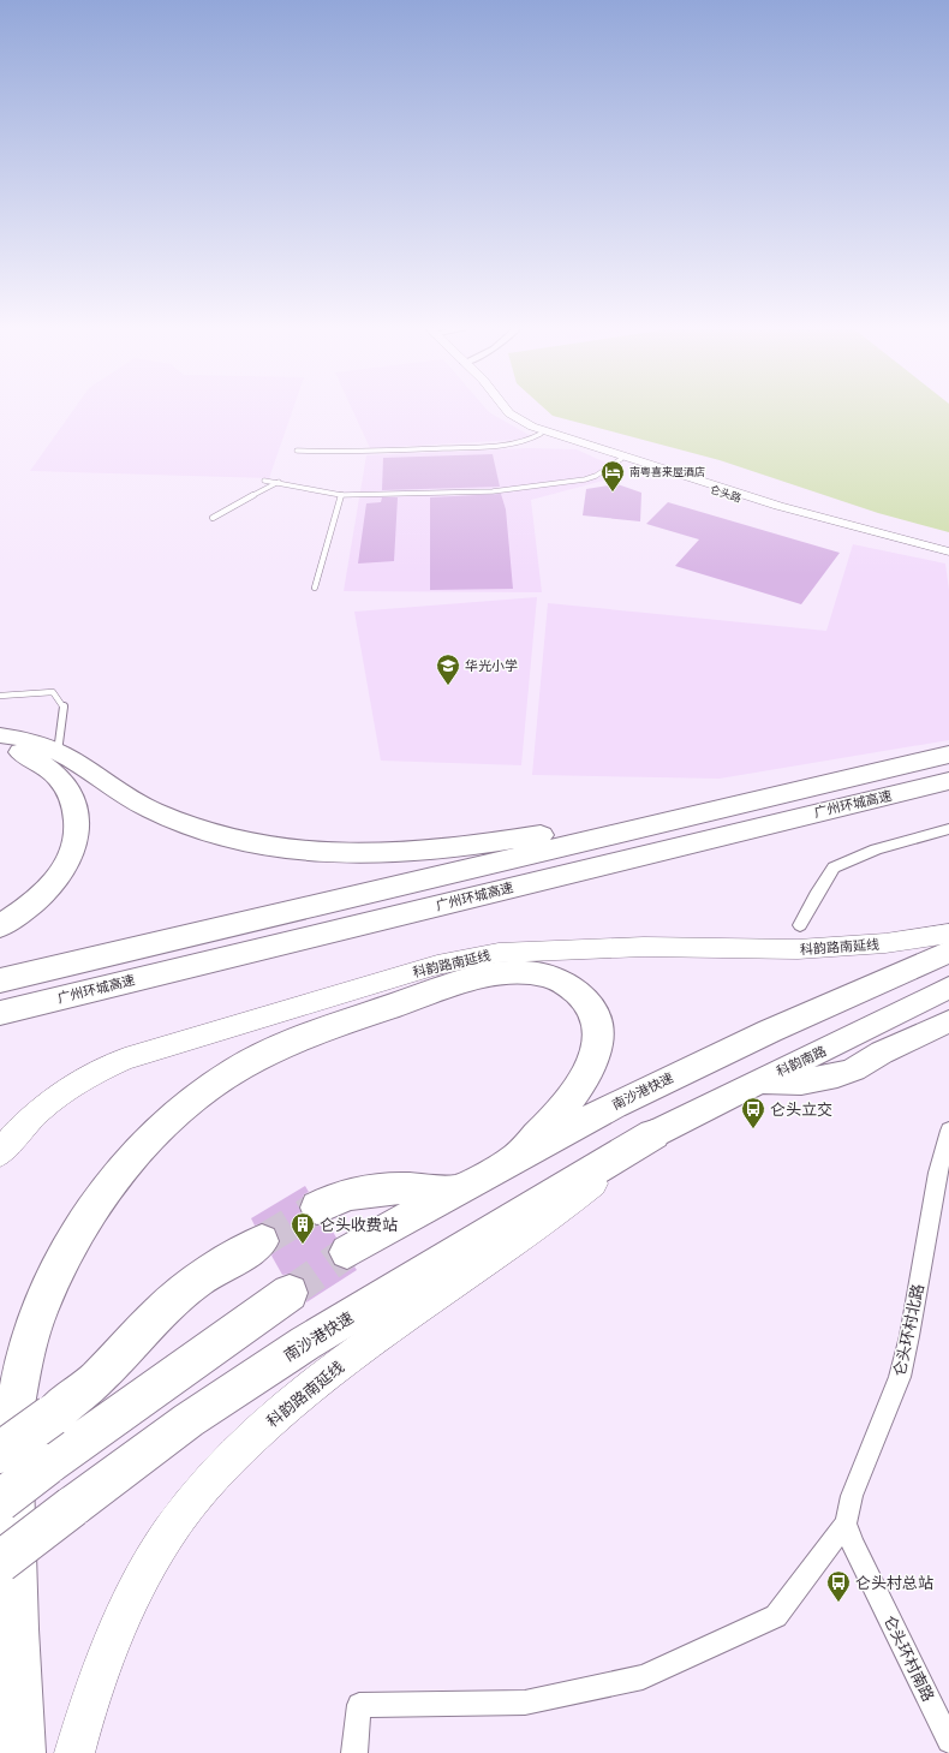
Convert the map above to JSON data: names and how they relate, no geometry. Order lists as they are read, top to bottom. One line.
{"streets":{"highway":["广州环城高速","科韵南路","南沙港快速"],"main road":["科韵路南延线"],"street":["仑头路","仑头环村北路","仑头环村南路"]},"crossings":[["科韵路南延线","科韵南路"],["科韵路南延线","南沙港快速"],["科韵南路","南沙港快速"],["仑头环村北路","仑头环村南路"]],"places":{"hotel":["南粤喜来屋酒店"],"school or university":["华光小学"],"bus stop":["仑头立交","仑头村总站"],"building":["仑头收费站"]}}
